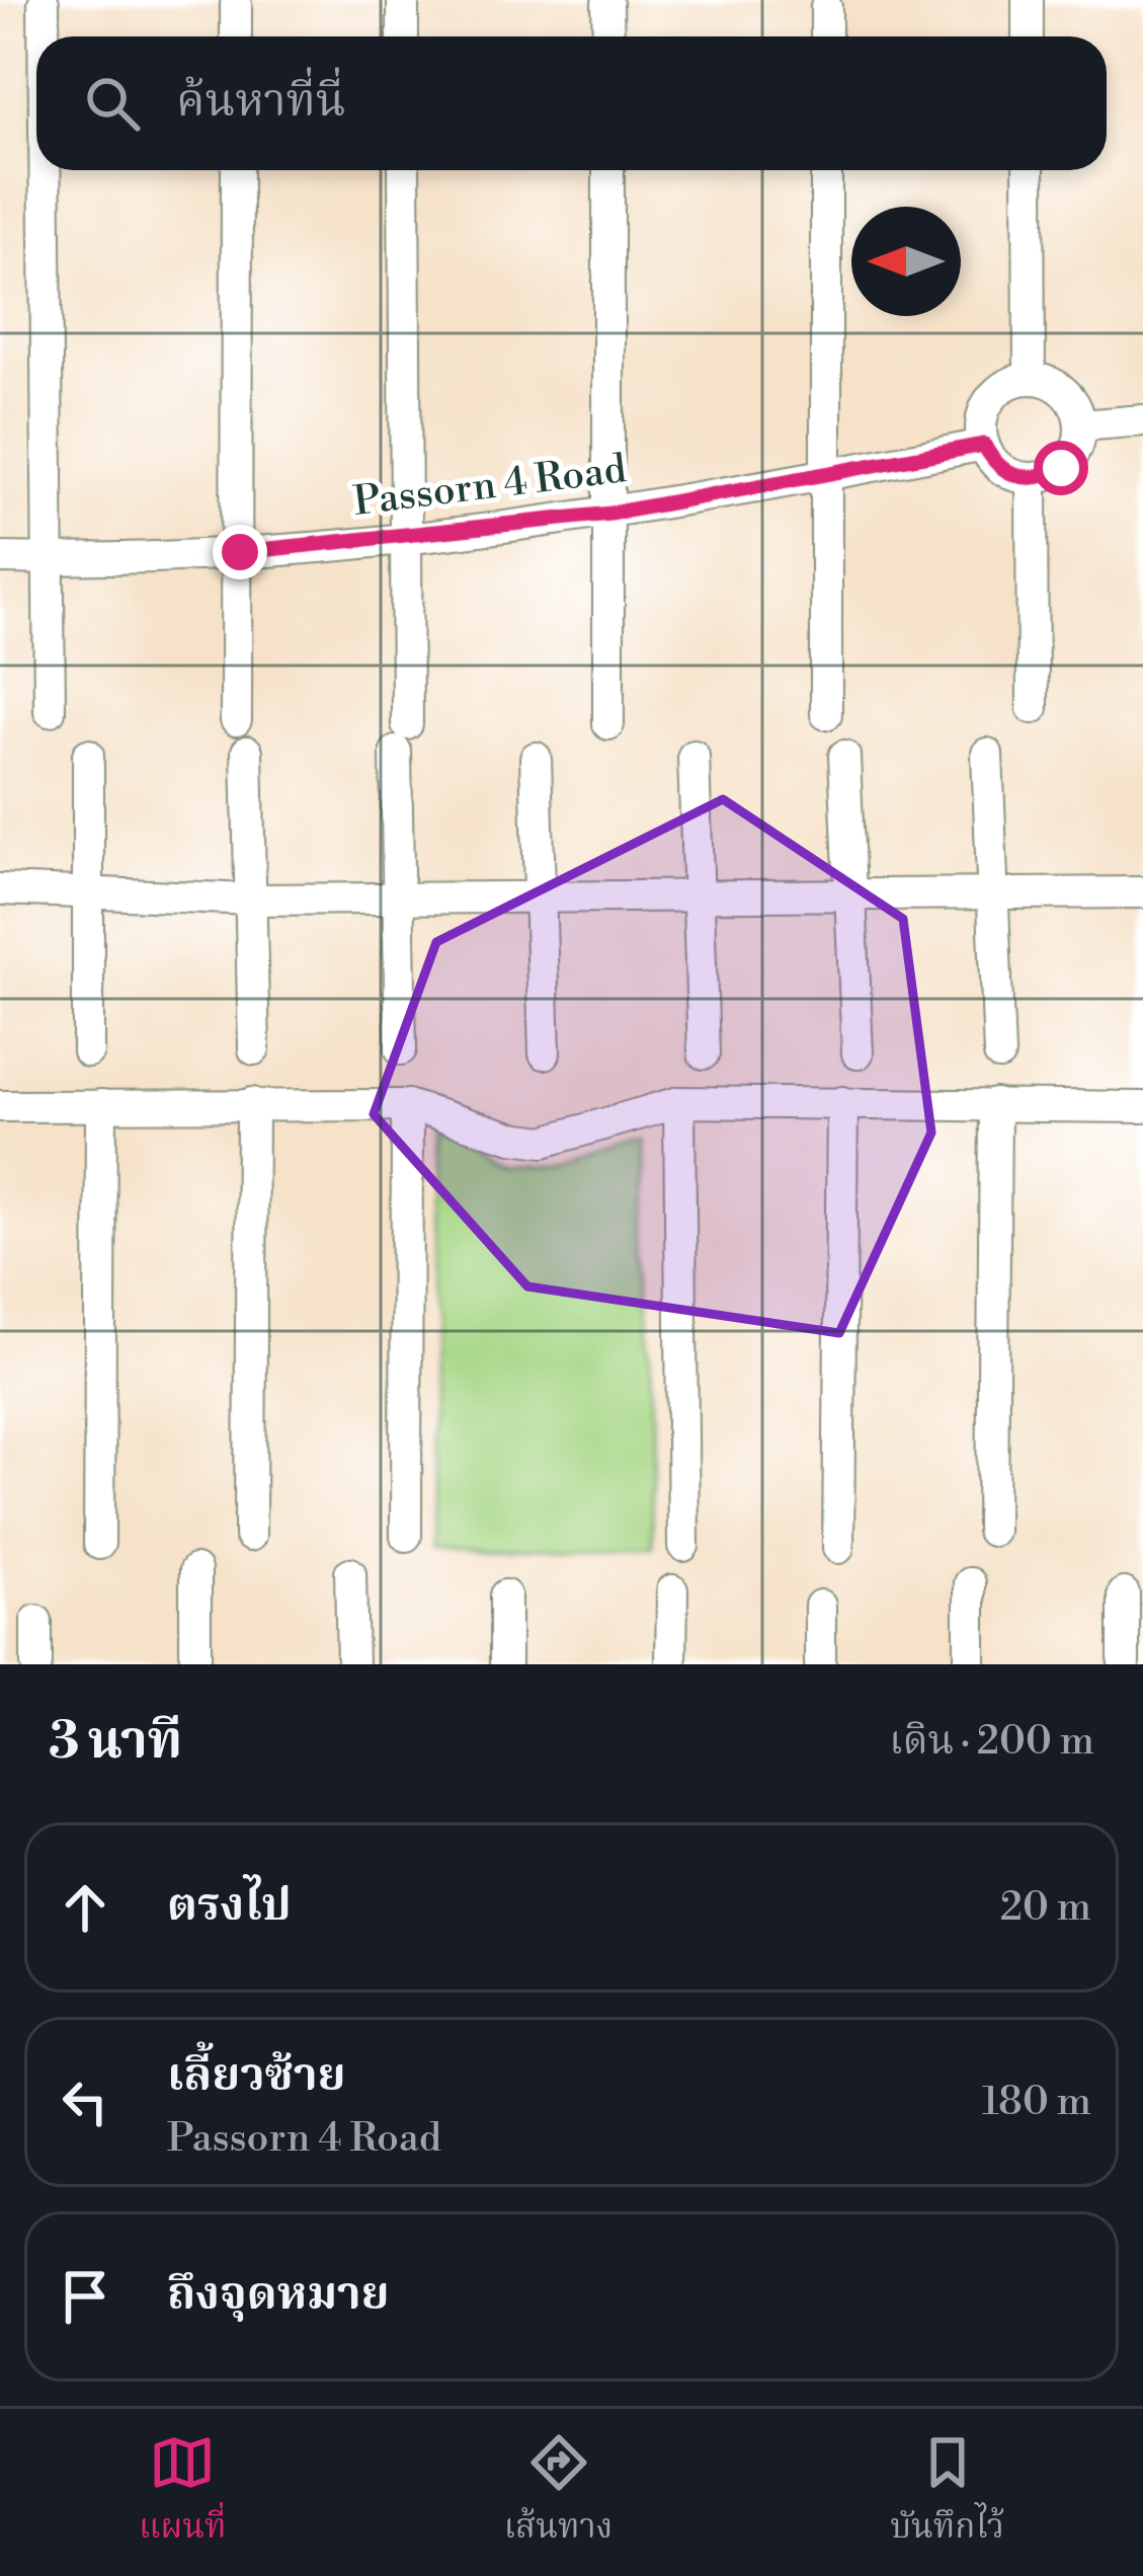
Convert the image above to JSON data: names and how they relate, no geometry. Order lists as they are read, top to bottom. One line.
{"streets":{"street":["Passorn 4 Road"]},"north":"left","page":{"search":"ค้นหาที่นี่","heading":["3 นาที","เดิน · 200 m"],"list":[["ตรงไป","20 m"],["เลี้ยวซ้าย","Passorn 4 Road","180 m"],"ถึงจุดหมาย"],"nav":["แผนที่","เส้นทาง","บันทึกไว้"]}}
